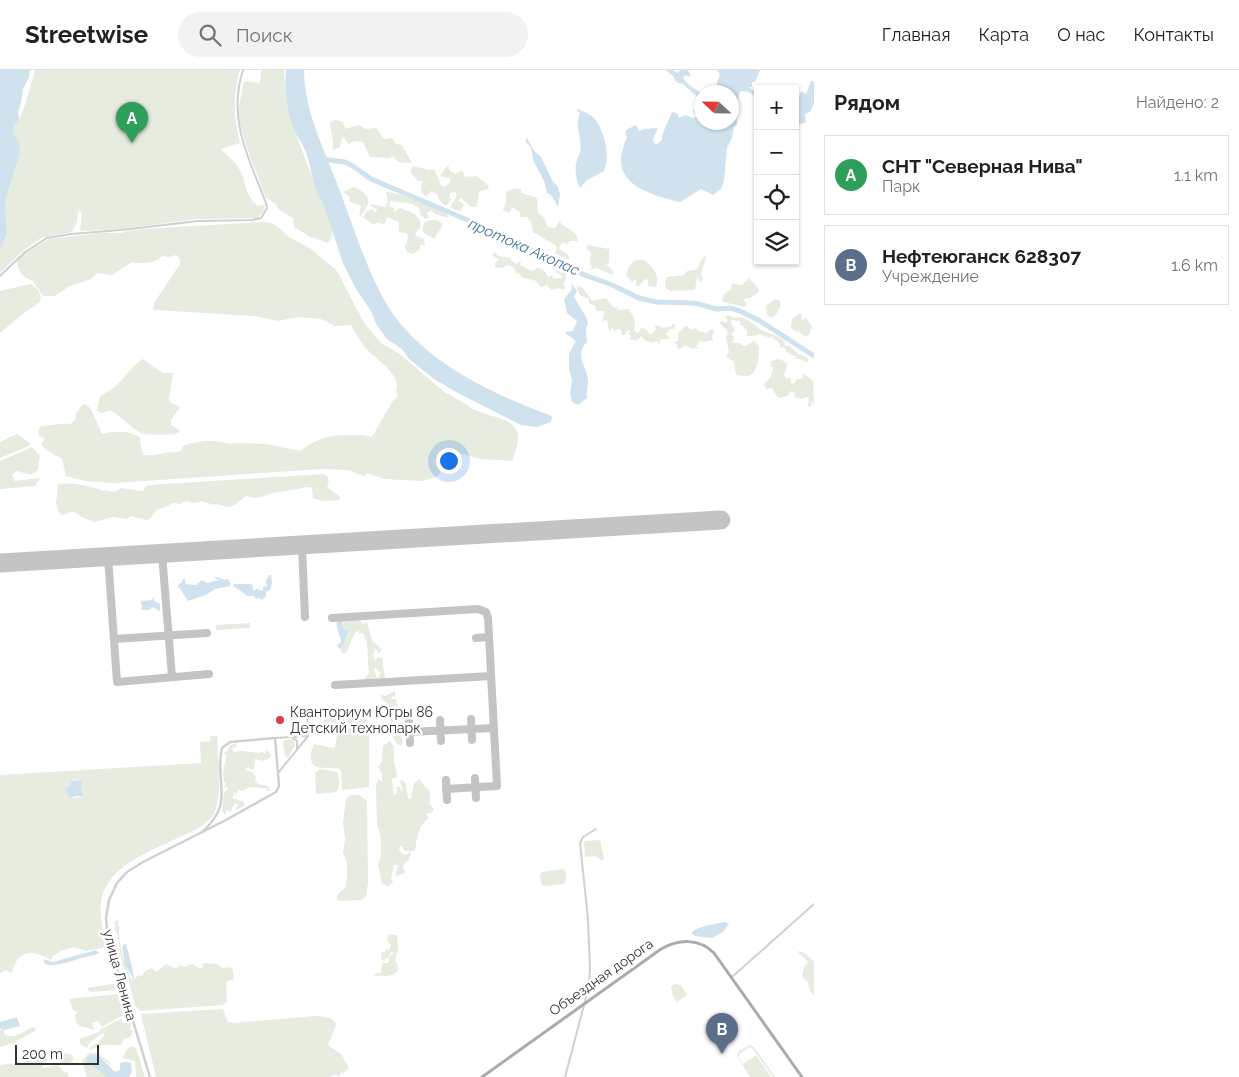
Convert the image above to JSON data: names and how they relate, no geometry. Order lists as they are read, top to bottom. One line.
{"streets":{"main road":["Объездная дорога"],"street":["улица Ленина"]},"water":["протока Акопас"],"places":["Кванториум Югры 86 Детский технопарк"],"scale_bar":"200 m","north":"left","page":{"header":"Streetwise","search":"Поиск","nav":["Главная","Карта","О нас","Контакты"],"heading":["Рядом","Найдено: 2"],"map_buttons":["+","−"],"pins":["A","B"],"list":[{"mark":"A","name":"СНТ \"Северная Нива\"","note":"Парк","value":"1.1 km"},{"mark":"B","name":"Нефтеюганск 628307","note":"Учреждение","value":"1.6 km"}],"scale":"200 m"}}
